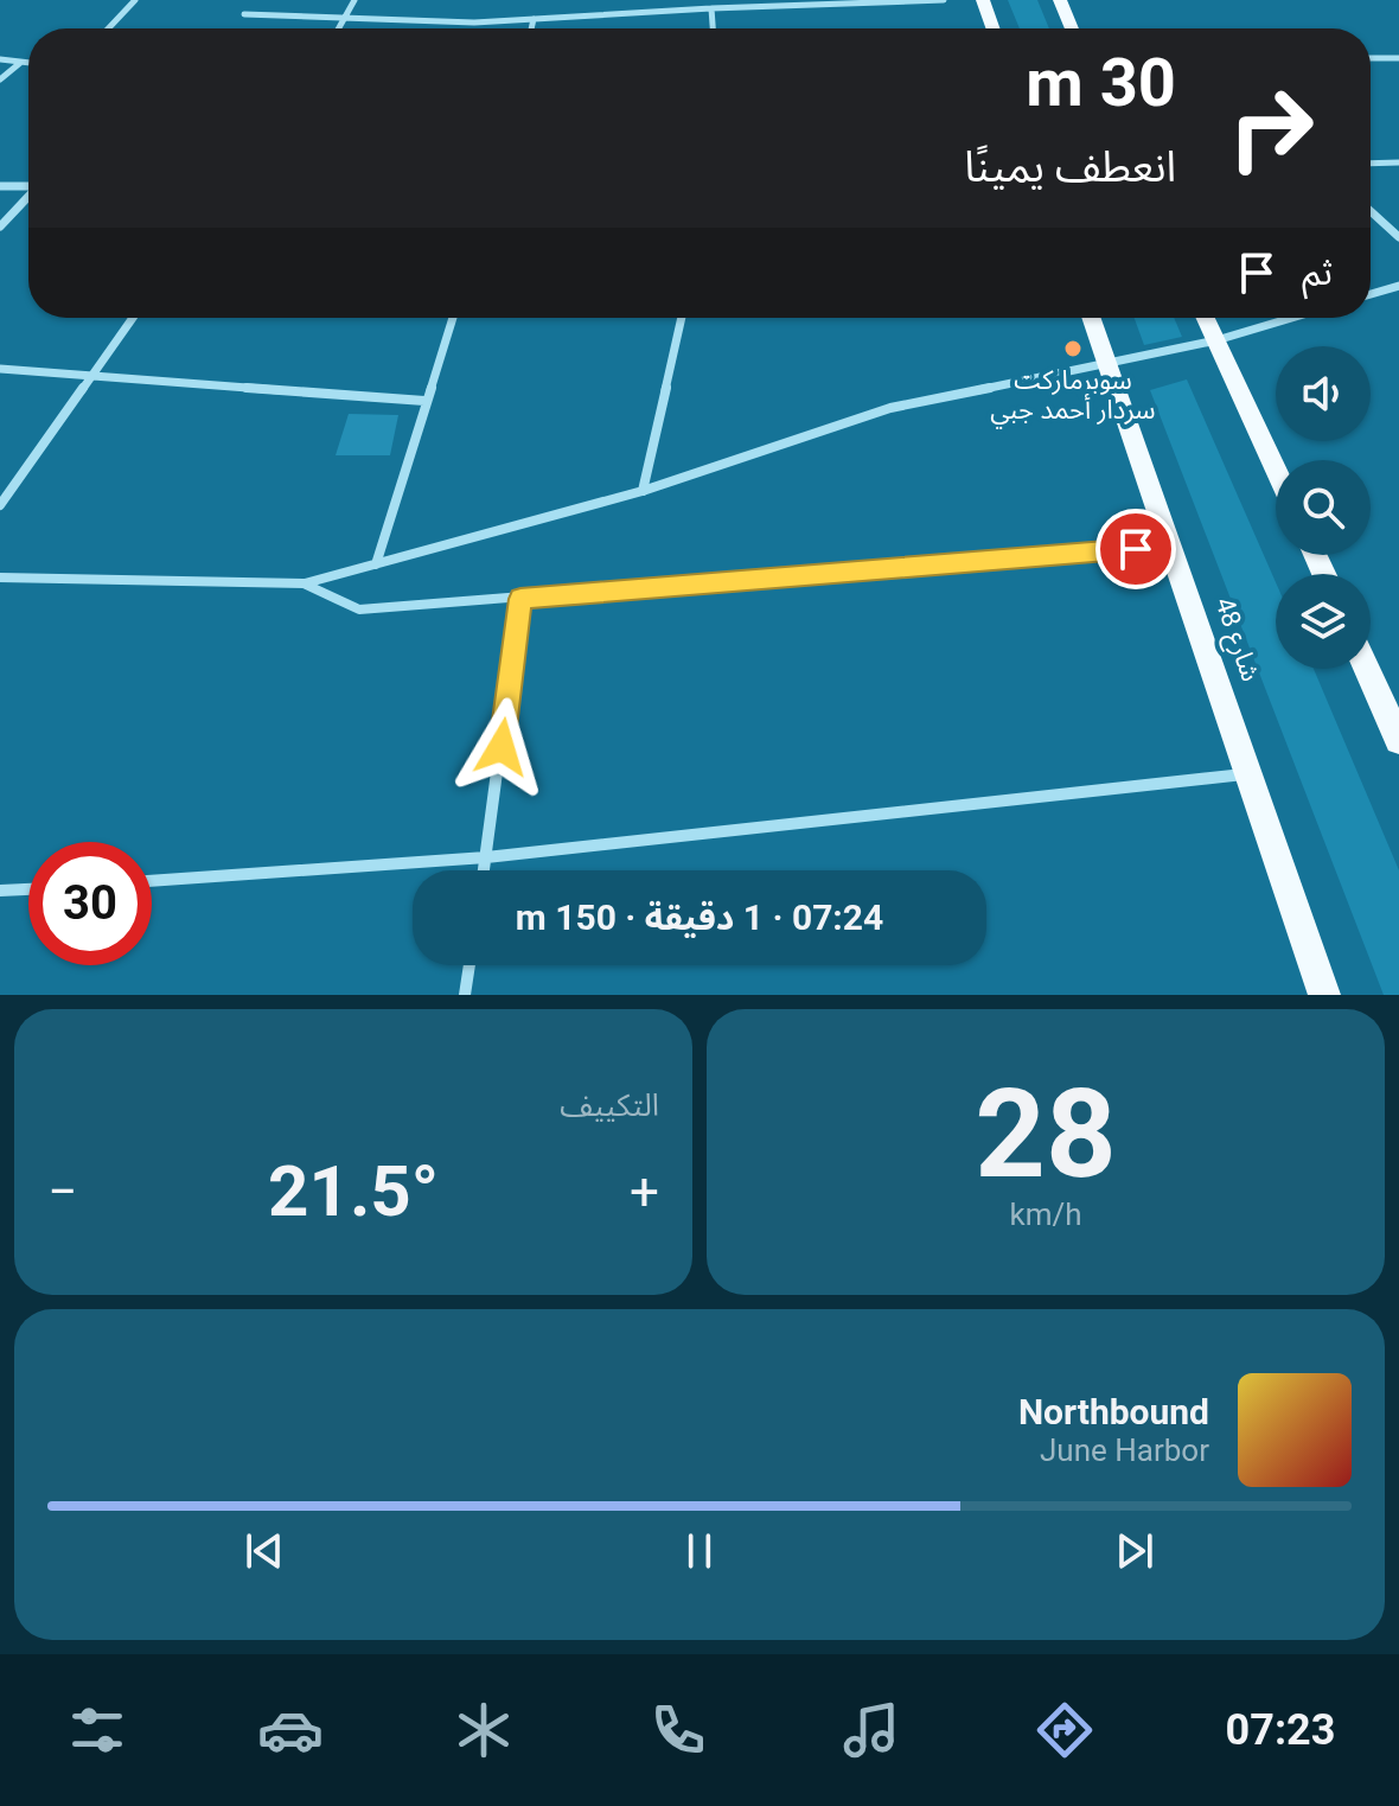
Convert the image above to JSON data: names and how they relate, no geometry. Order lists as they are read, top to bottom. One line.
{"streets":{"main road":["48 شارع"]},"places":["سوبرماركت سردار أحمد جبي"],"page":{"turn":["30 m","انعطف يمينًا"],"then":"ثم","limit":"30","trip":"07:24 · 1 دقيقة · 150 m","tile":[["28","km/h"],"التكييف"],"heat":["−","21.5°","+"],"song":["Northbound","June Harbor"],"tabs":"07:23"}}
